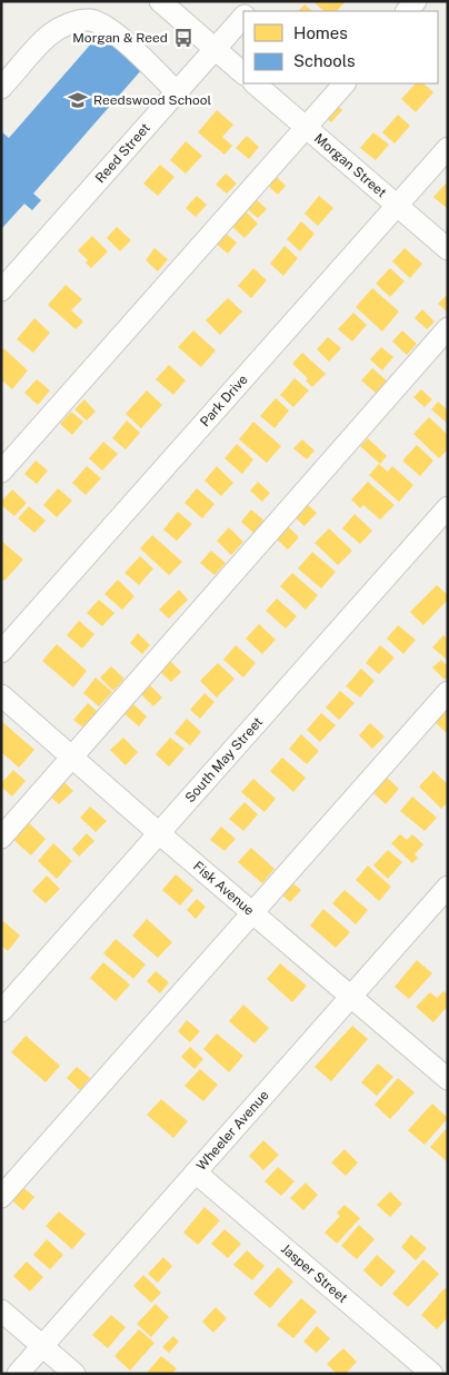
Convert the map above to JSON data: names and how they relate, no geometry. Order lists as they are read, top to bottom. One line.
{"streets":{"street":["Reed Street","Morgan Street","Park Drive","South May Street","Fisk Avenue","Wheeler Avenue","Jasper Street"]},"crossings":[["Morgan Street","Park Drive"],["South May Street","Fisk Avenue"],["Fisk Avenue","Wheeler Avenue"],["Wheeler Avenue","Jasper Street"]],"places":{"bus stop":["Morgan & Reed"],"school or university":["Reedswood School"]},"legend":["Homes","Schools"]}
